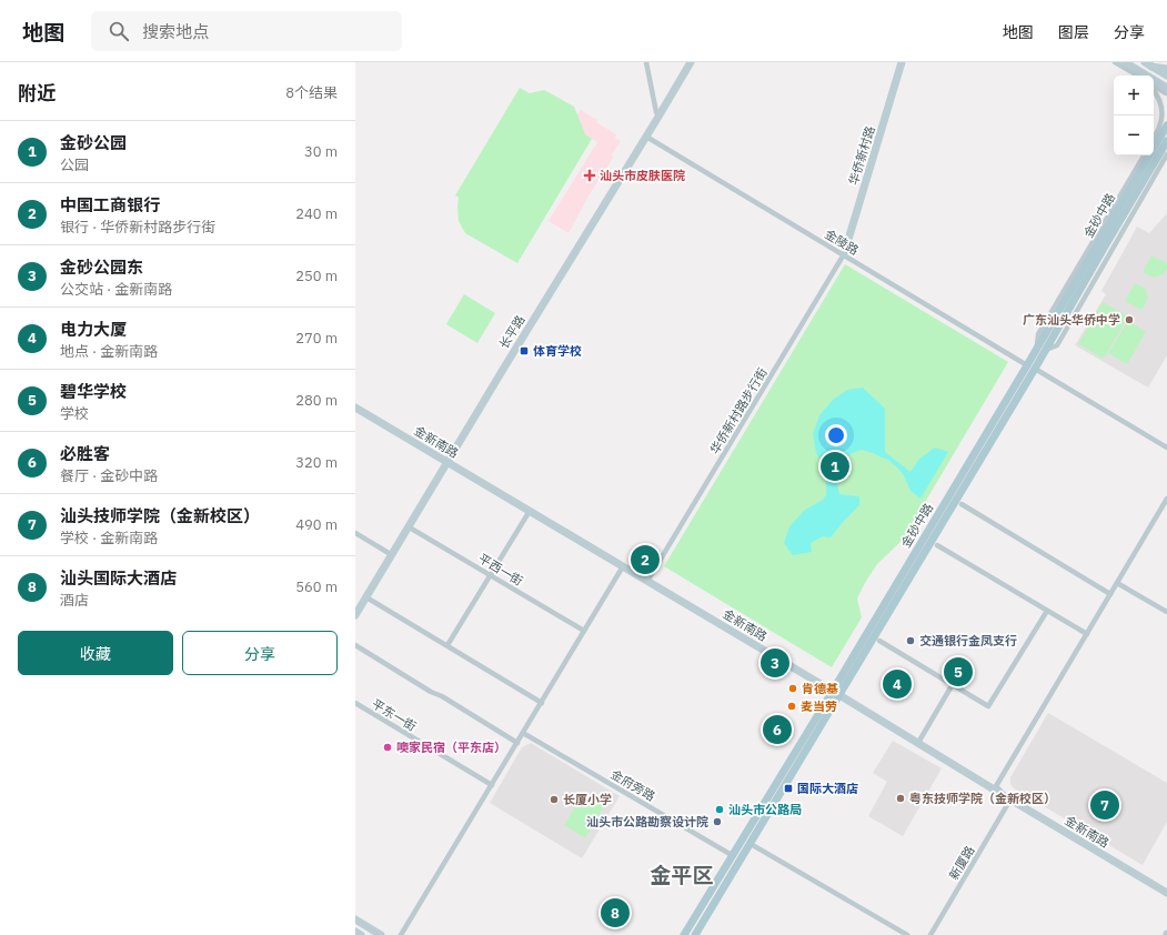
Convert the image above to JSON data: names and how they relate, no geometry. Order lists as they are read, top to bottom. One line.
{"streets":{"main road":["华侨新村路","金砂中路","长平路","金新南路"],"street":["金陵路","华侨新村路步行街","平西一街","平东一街","金府旁路","新厦路"]},"crossings":[["华侨新村路","金陵路"],["华侨新村路","华侨新村路步行街"],["金砂中路","金陵路"],["金砂中路","金新南路"],["金砂中路","金府旁路"],["金陵路","长平路"],["金陵路","华侨新村路步行街"],["长平路","金新南路"],["长平路","平西一街"],["华侨新村路步行街","金新南路"],["金新南路","新厦路"]],"districts":["金平区"],"places":{"health":["汕头市皮肤医院"],"other":["广东汕头华侨中学","交通银行金凤支行","肯德基","麦当劳","噢家民宿（平东店）","粤东技师学院（金新校区）","长厦小学","汕头市公路局","汕头市公路勘察设计院"],"transit":["体育学校","国际大酒店"]},"page":{"header":"地图","search":"搜索地点","nav":["地图","图层","分享"],"heading":["附近","8个结果"],"map_buttons":["+","−"],"list":[{"mark":"1","name":"金砂公园","note":"公园","value":"30 m"},{"mark":"2","name":"中国工商银行","note":"银行 · 华侨新村路步行街","value":"240 m"},{"mark":"3","name":"金砂公园东","note":"公交站 · 金新南路","value":"250 m"},{"mark":"4","name":"电力大厦","note":"地点 · 金新南路","value":"270 m"},{"mark":"5","name":"碧华学校","note":"学校","value":"280 m"},{"mark":"6","name":"必胜客","note":"餐厅 · 金砂中路","value":"320 m"},{"mark":"7","name":"汕头技师学院（金新校区）","note":"学校 · 金新南路","value":"490 m"},{"mark":"8","name":"汕头国际大酒店","note":"酒店","value":"560 m"}],"pins":["1","2","3","5","4","6","7","8"],"buttons":["收藏","分享"]}}
